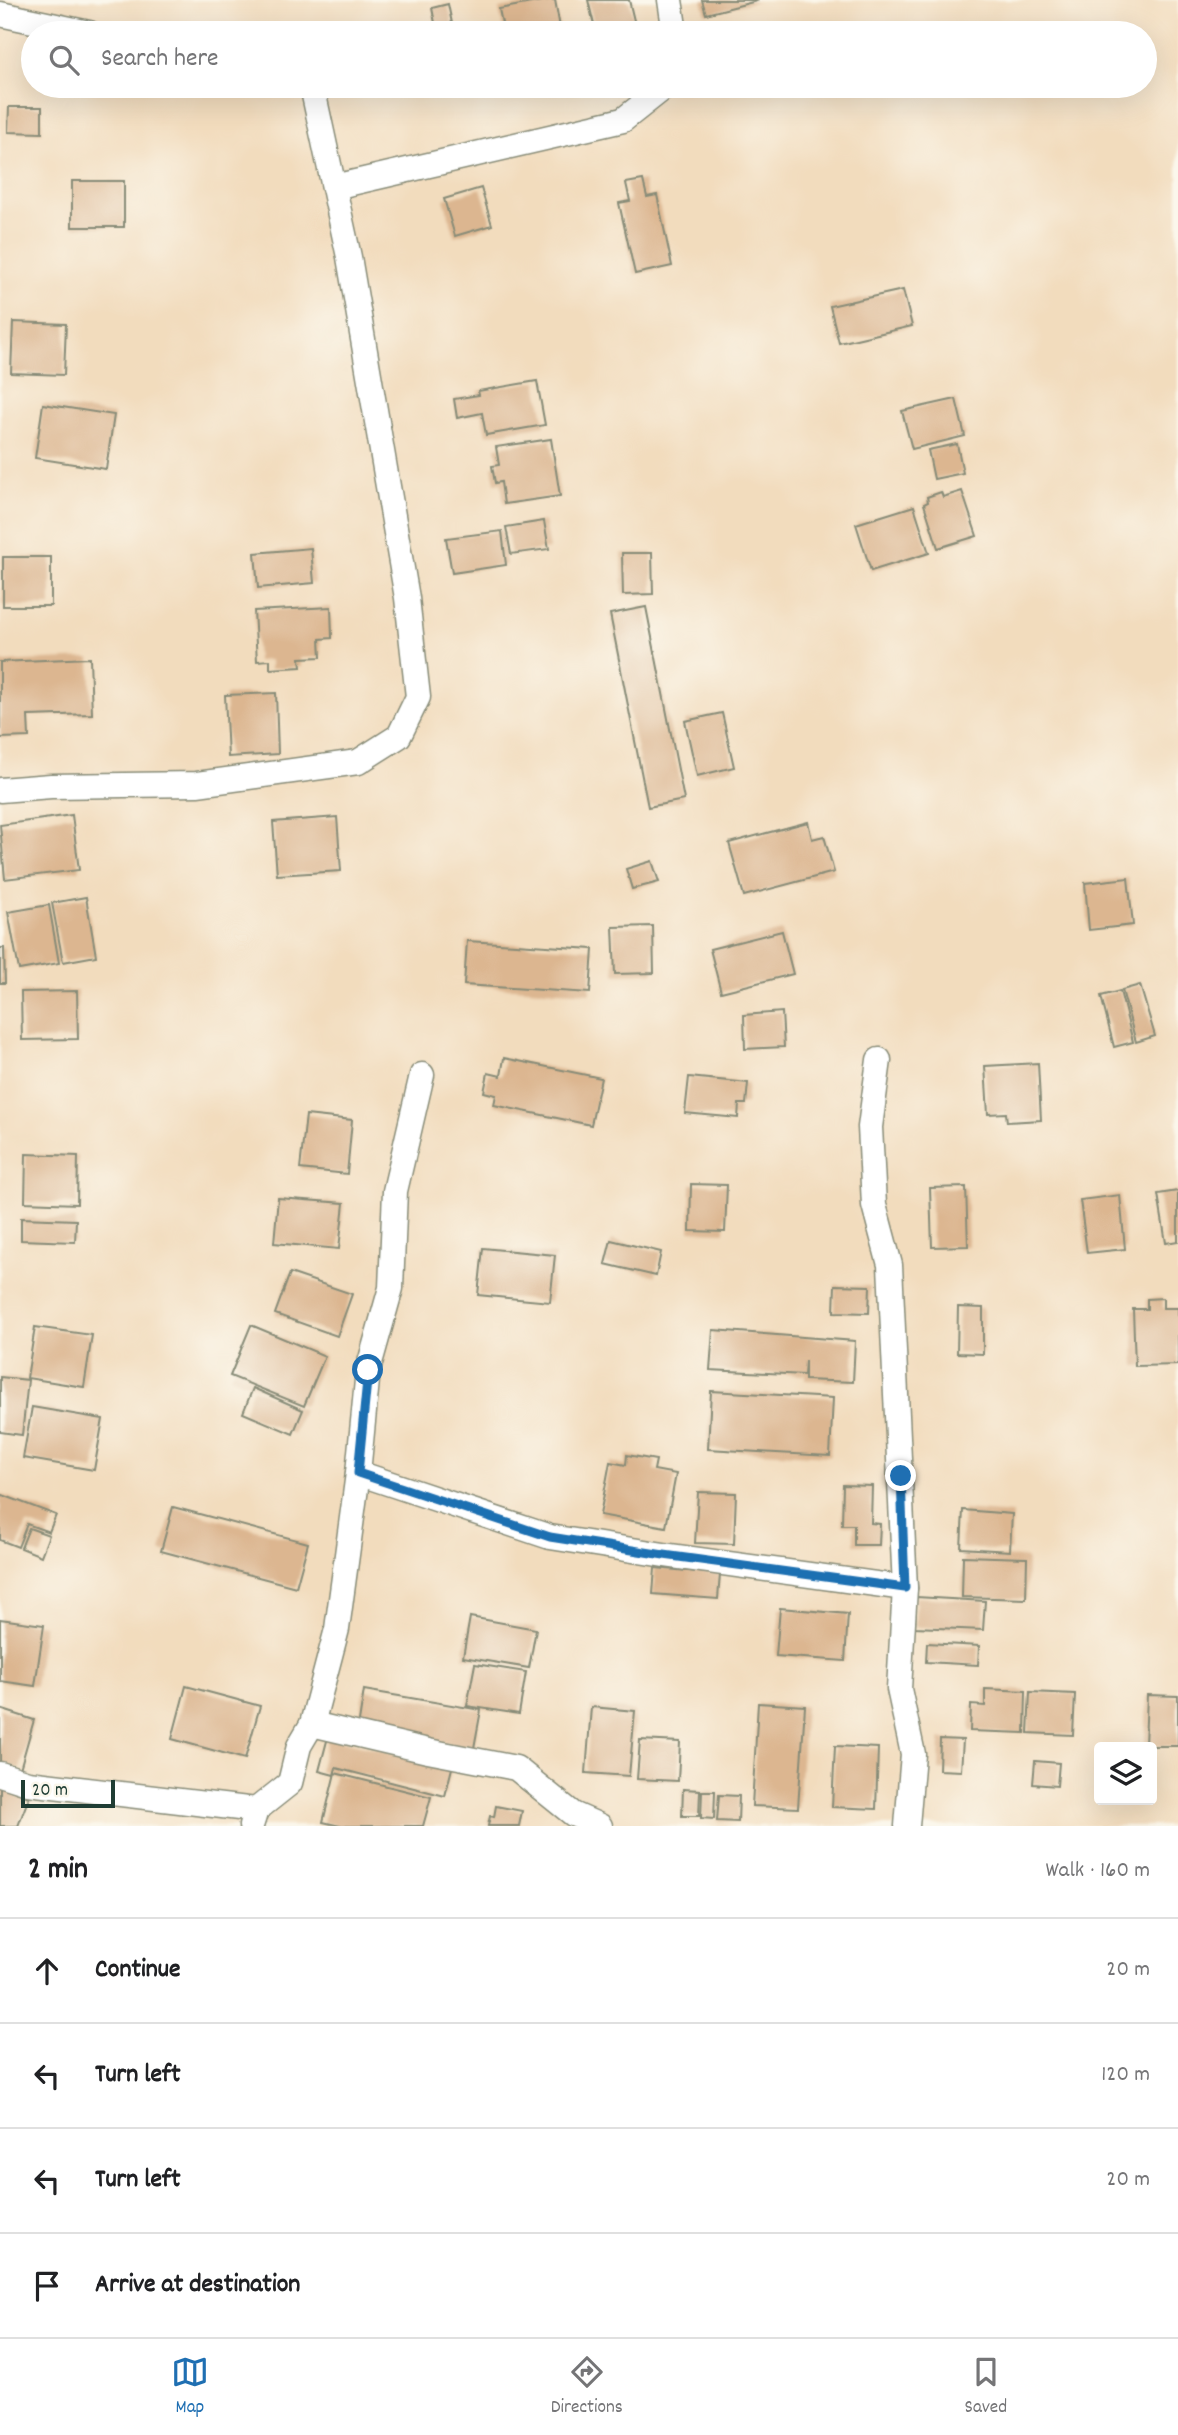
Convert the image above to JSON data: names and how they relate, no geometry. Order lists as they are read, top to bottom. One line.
{"scale_bar":"20 m","page":{"search":"Search here","scale":"20 m","heading":["2 min","Walk · 160 m"],"list":[["Continue","20 m"],["Turn left","120 m"],["Turn left","20 m"],"Arrive at destination"],"nav":["Map","Directions","Saved"]}}
